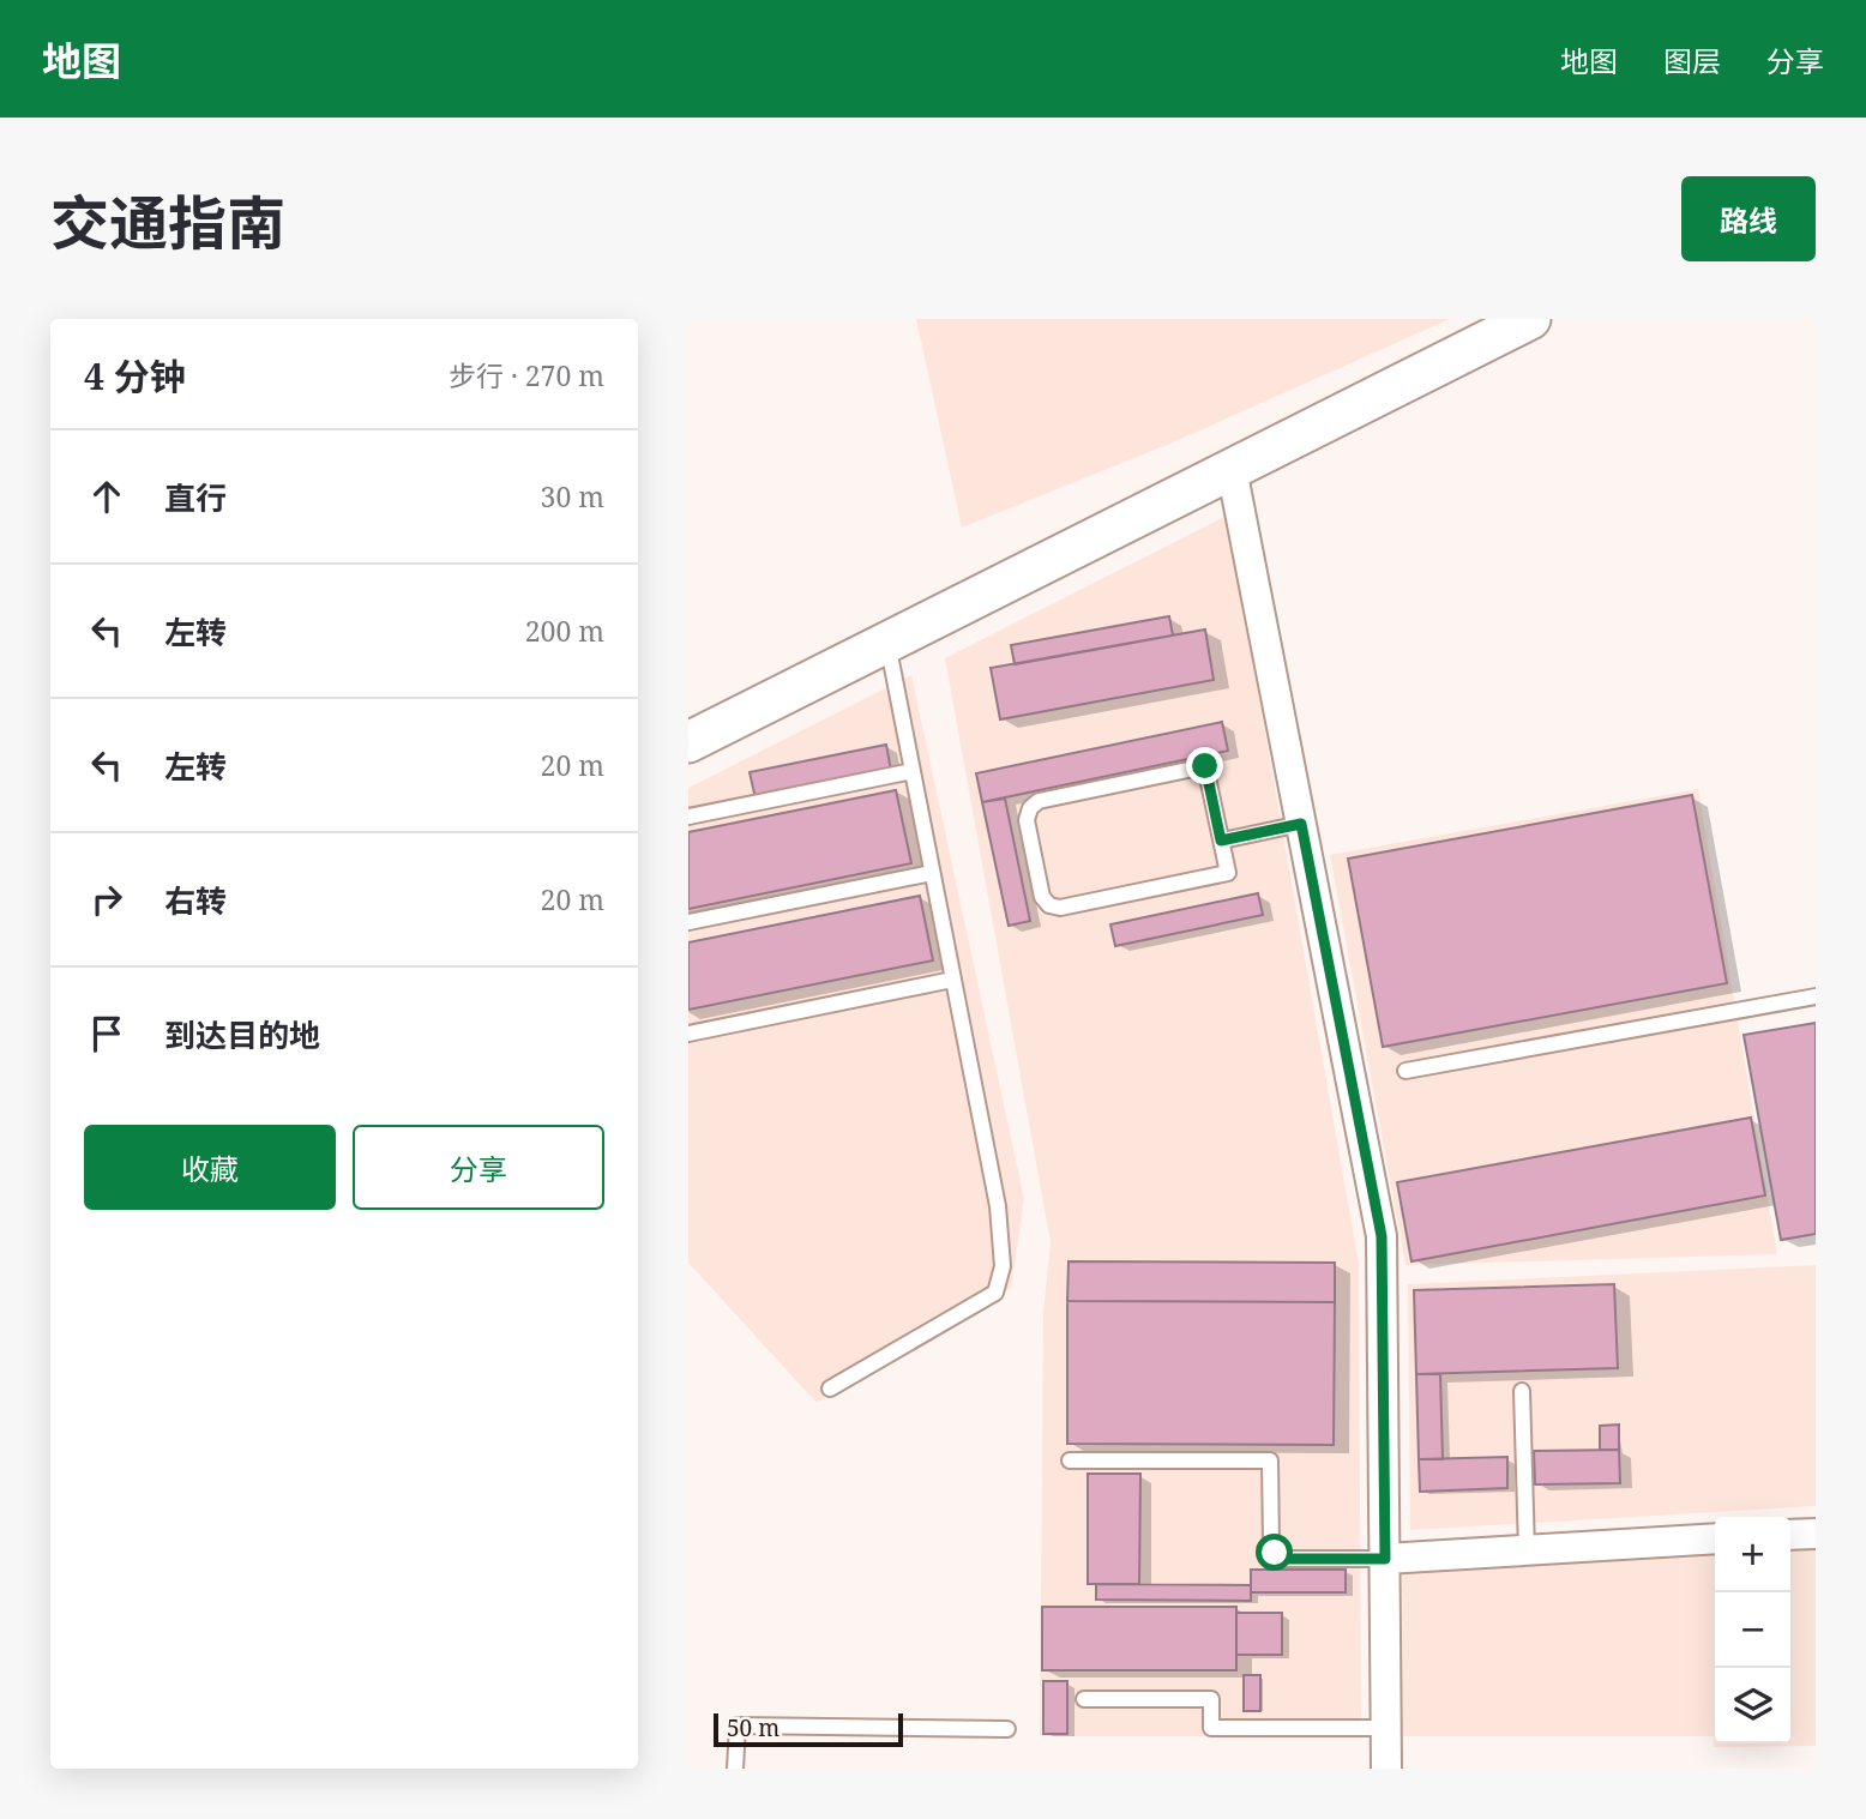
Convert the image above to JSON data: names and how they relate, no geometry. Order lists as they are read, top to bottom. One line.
{"scale_bar":"50 m","page":{"header":"地图","nav":["地图","图层","分享"],"title":"交通指南","buttons":["路线",["收藏","分享"]],"heading":["4 分钟","步行 · 270 m"],"list":[["直行","30 m"],["左转","200 m"],["左转","20 m"],["右转","20 m"],"到达目的地"],"map_buttons":["+","−"],"scale":"50 m"}}
